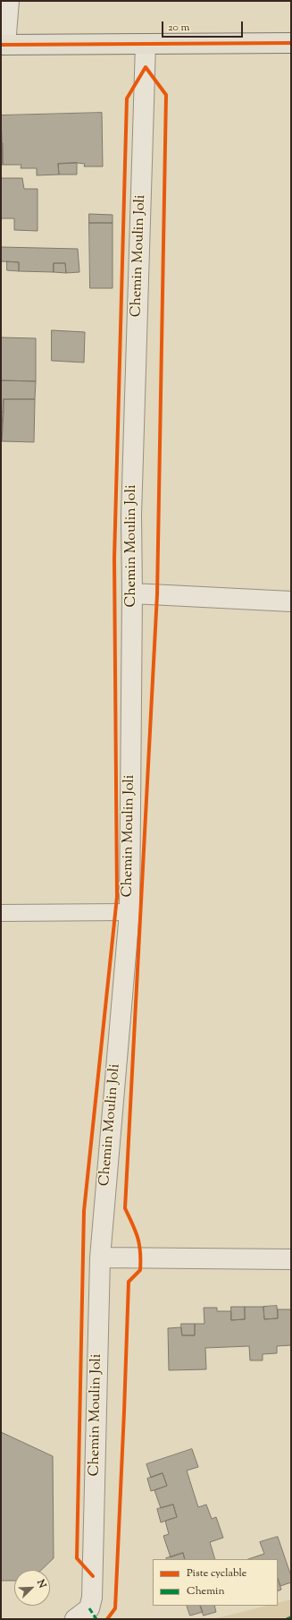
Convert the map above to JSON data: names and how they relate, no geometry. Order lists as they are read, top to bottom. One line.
{"streets":{"street":["Chemin Moulin Joli"]},"legend":["Piste cyclable","Chemin"],"scale_bar":"20 m","north":"top right"}
